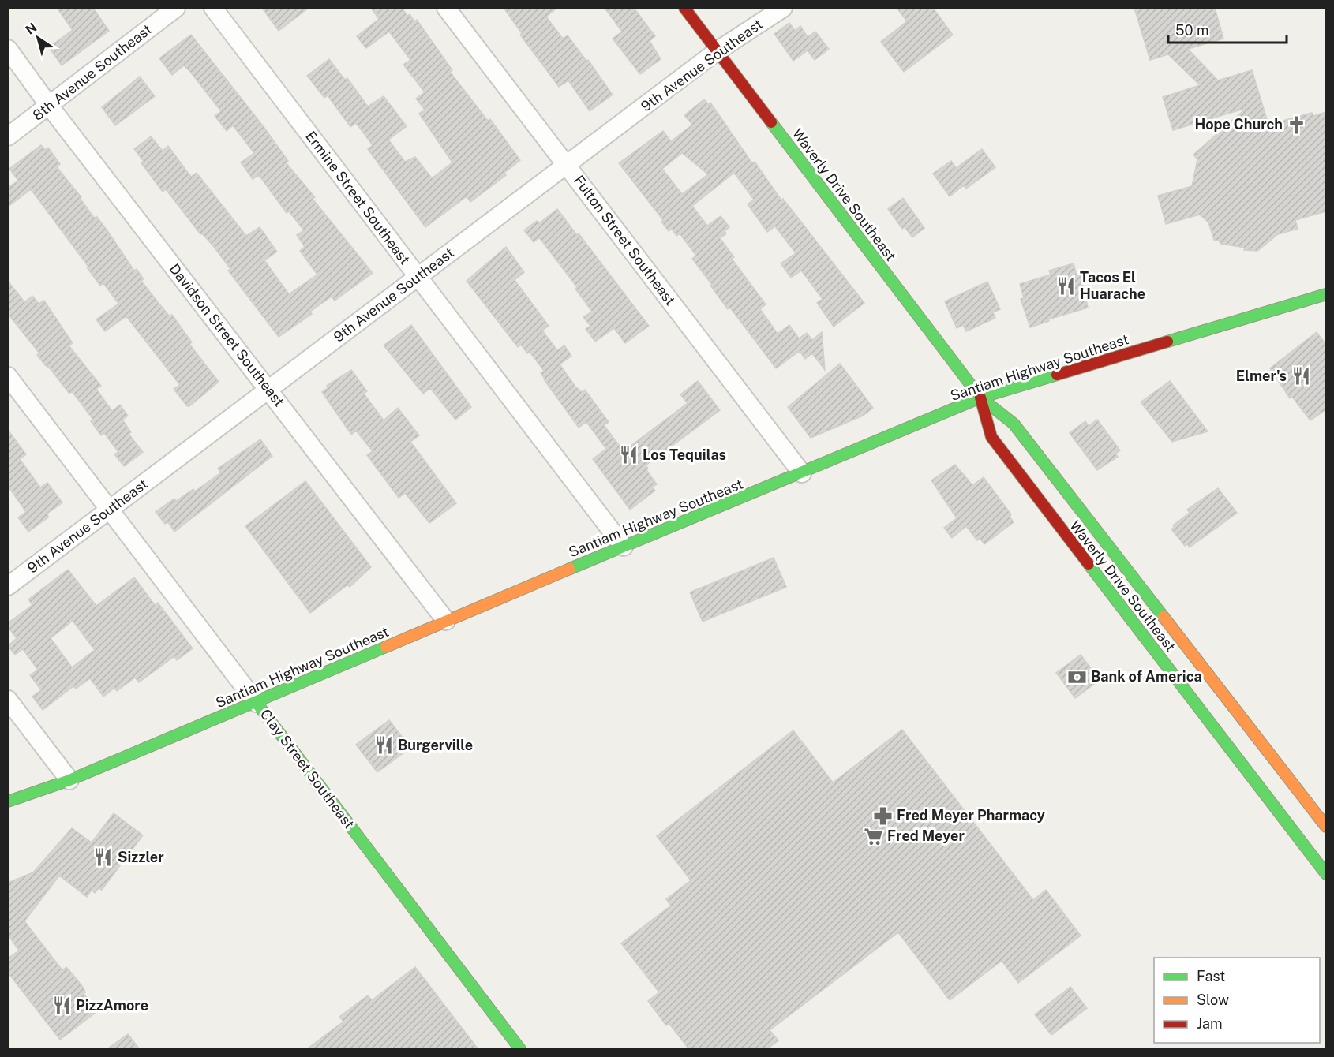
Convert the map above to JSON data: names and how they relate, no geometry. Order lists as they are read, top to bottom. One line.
{"streets":{"main road":["Waverly Drive Southeast","Santiam Highway Southeast","Clay Street Southeast"],"street":["9th Avenue Southeast","8th Avenue Southeast","Ermine Street Southeast","Fulton Street Southeast","Davidson Street Southeast"]},"crossings":[["9th Avenue Southeast","Waverly Drive Southeast"],["9th Avenue Southeast","Ermine Street Southeast"],["9th Avenue Southeast","Fulton Street Southeast"],["9th Avenue Southeast","Davidson Street Southeast"],["9th Avenue Southeast","Clay Street Southeast"],["8th Avenue Southeast","Davidson Street Southeast"],["Waverly Drive Southeast","Santiam Highway Southeast"],["Ermine Street Southeast","Santiam Highway Southeast"],["Fulton Street Southeast","Santiam Highway Southeast"],["Davidson Street Southeast","Santiam Highway Southeast"],["Santiam Highway Southeast","Clay Street Southeast"]],"places":{"church":["Hope Church"],"restaurant":["Tacos El Huarache","Elmer's","Los Tequilas","Burgerville","Sizzler","PizzAmore"],"bank":["Bank of America"],"pharmacy":["Fred Meyer Pharmacy"],"supermarket":["Fred Meyer"]},"legend":["Fast","Slow","Jam"],"scale_bar":"50 m","north":"top left"}
